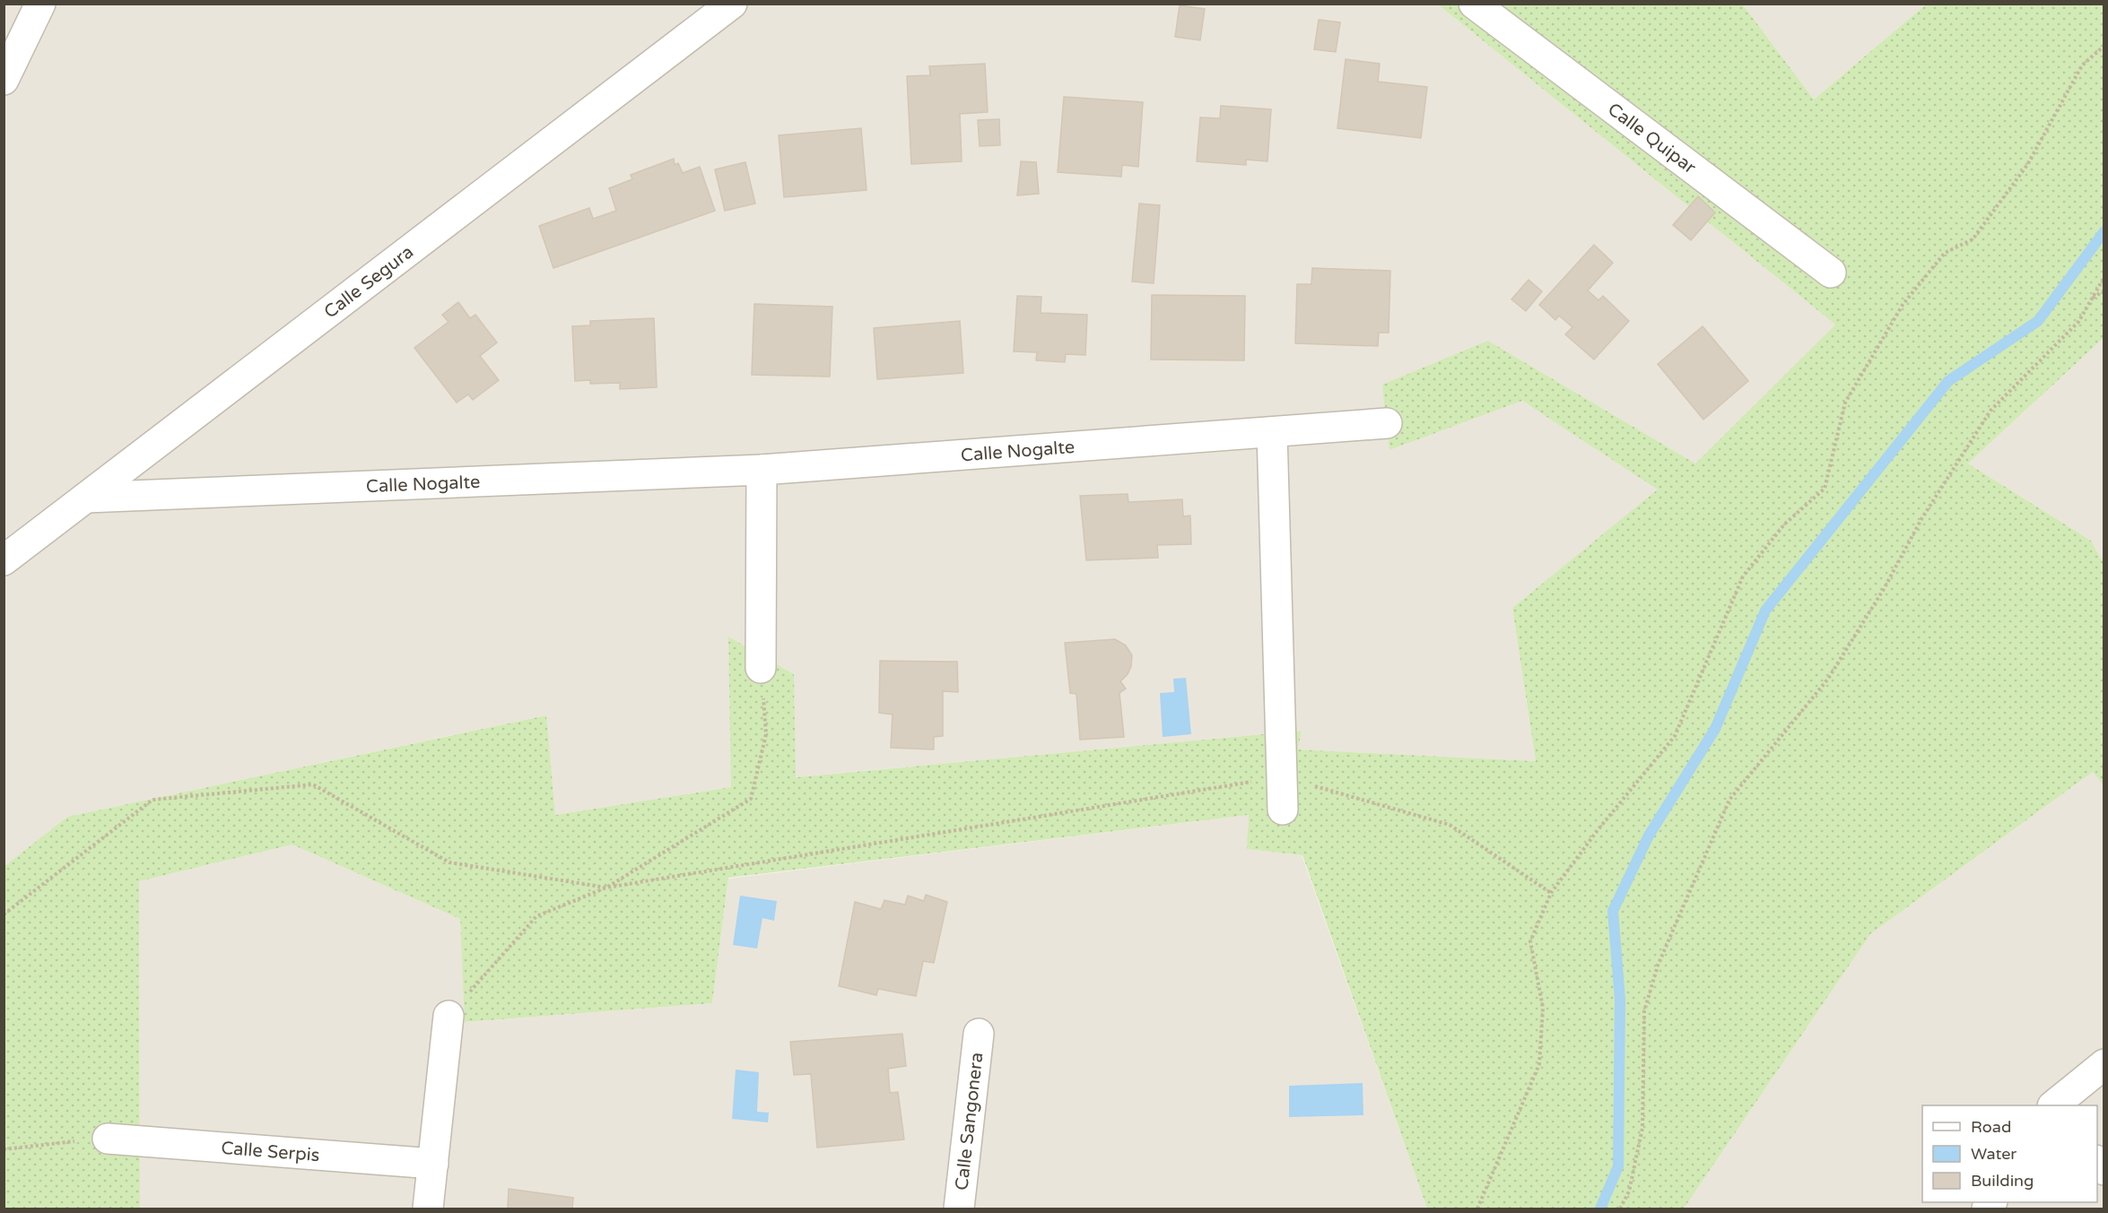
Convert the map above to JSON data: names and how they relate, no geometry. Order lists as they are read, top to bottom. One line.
{"streets":{"street":["Calle Quipar","Calle Segura","Calle Nogalte","Calle Sangonera","Calle Serpis"]},"crossings":[["Calle Segura","Calle Nogalte"]],"legend":["Road","Water","Building"]}
